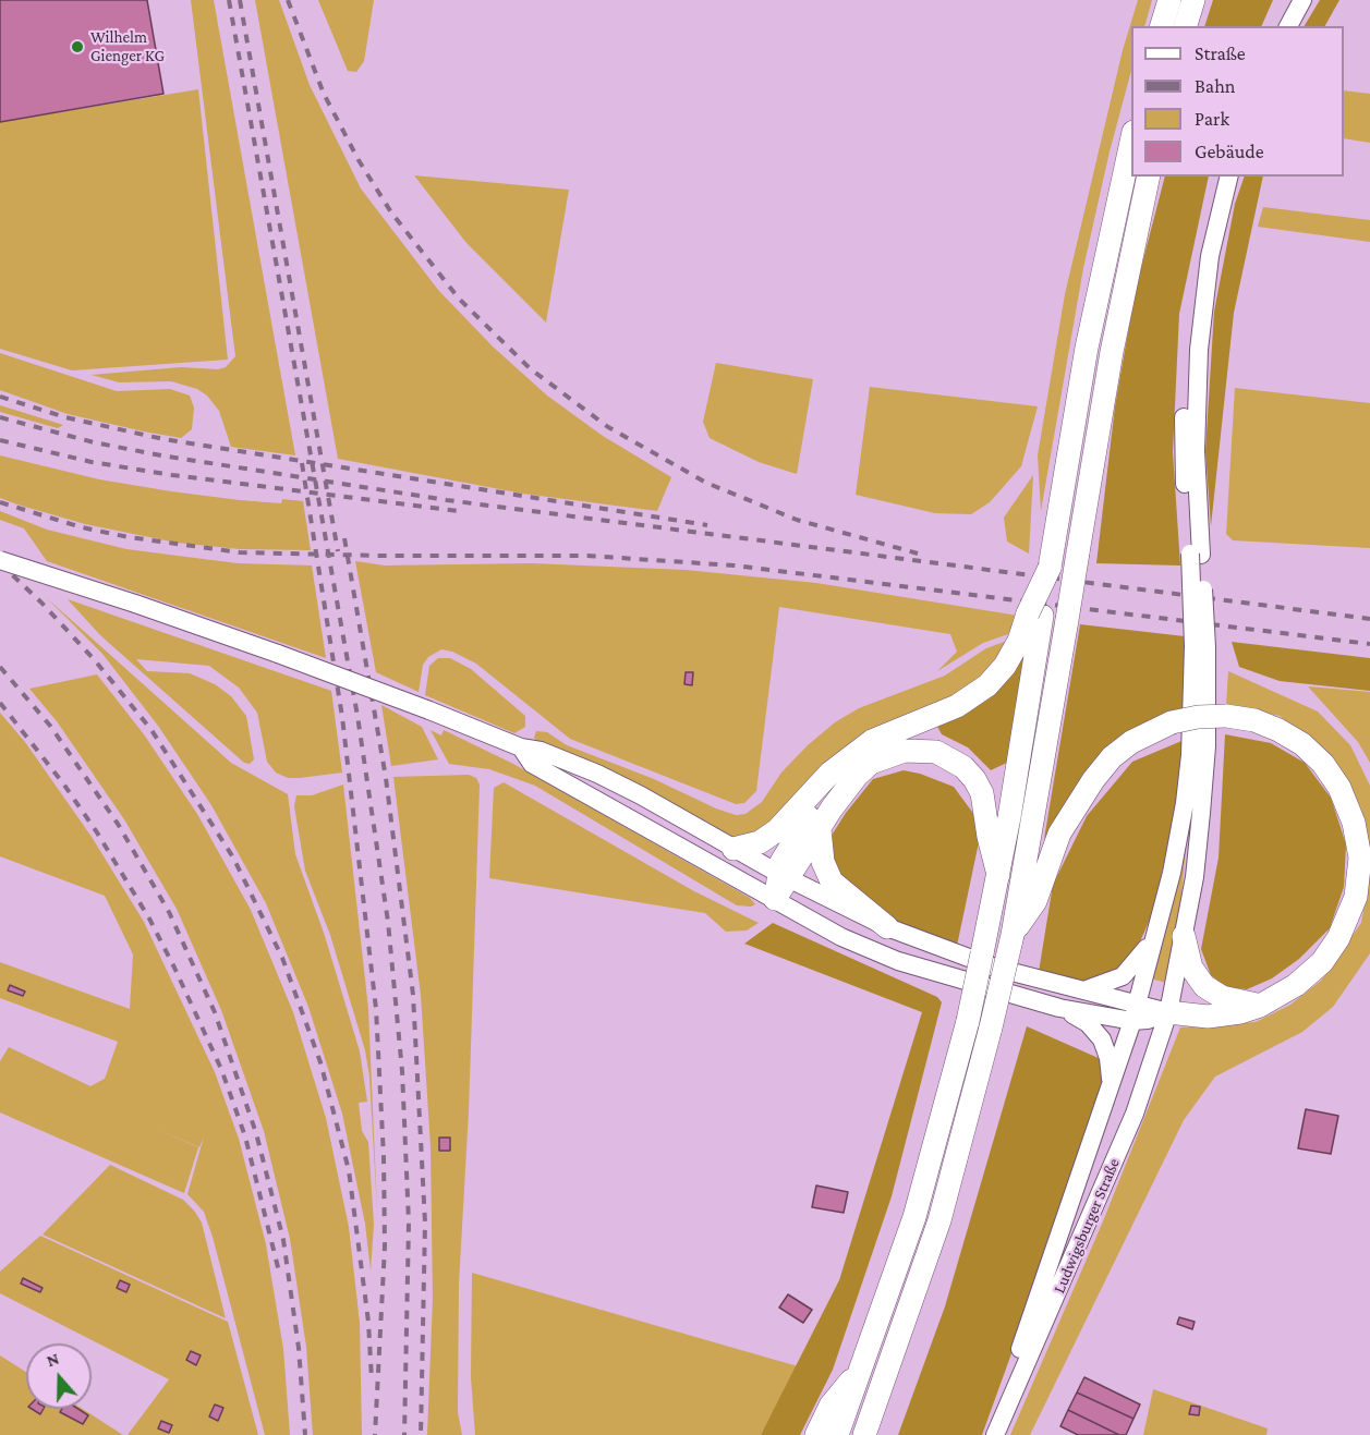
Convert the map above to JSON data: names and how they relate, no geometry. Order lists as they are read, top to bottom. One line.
{"streets":{"main road":["Ludwigsburger Straße"]},"places":["Wilhelm Gienger KG"],"legend":["Straße","Bahn","Park","Gebäude"],"north":"top"}
